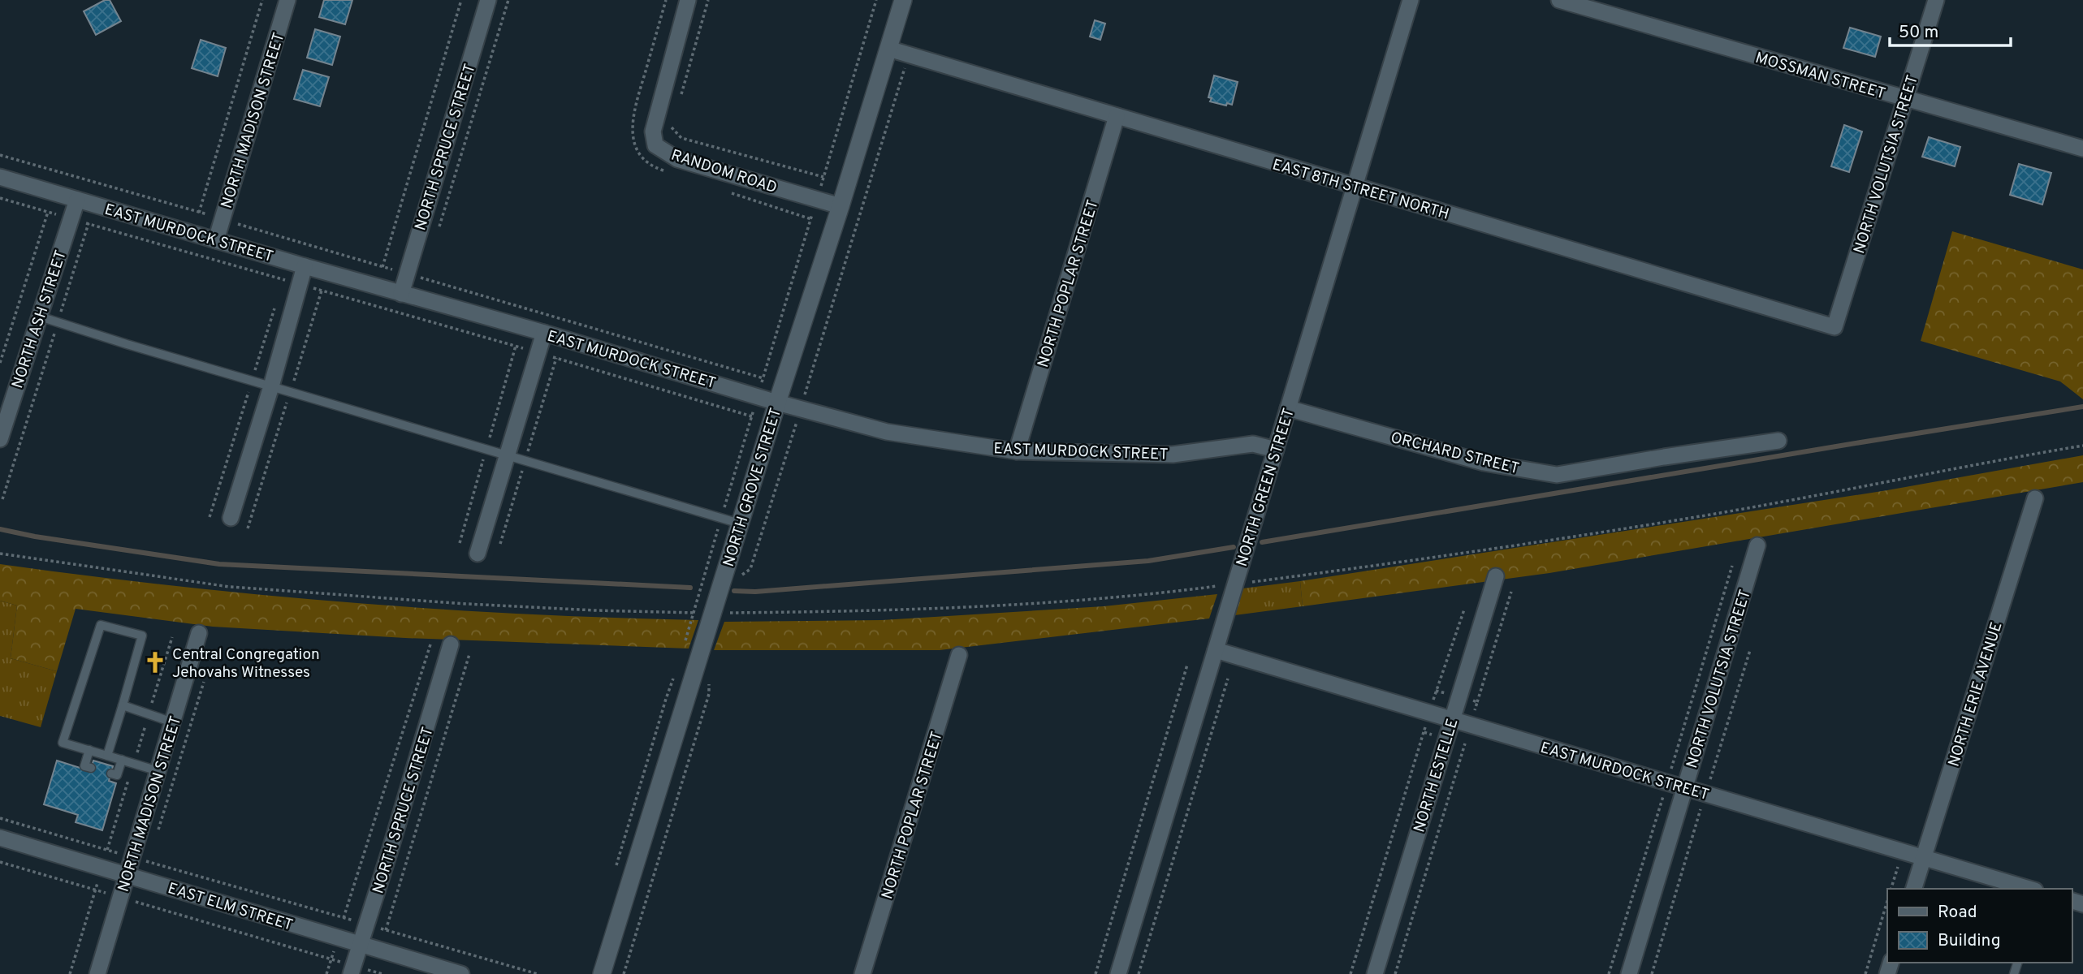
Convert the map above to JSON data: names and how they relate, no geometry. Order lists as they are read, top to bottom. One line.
{"streets":{"street":["MOSSMAN STREET","NORTH MADISON STREET","NORTH SPRUCE STREET","NORTH VOLUTSIA STREET","RANDOM ROAD","EAST 8TH STREET NORTH","EAST MURDOCK STREET","NORTH POPLAR STREET","NORTH ASH STREET","ORCHARD STREET","NORTH GROVE STREET","NORTH GREEN STREET","NORTH ERIE AVENUE","NORTH ESTELLE","EAST ELM STREET"]},"crossings":[["MOSSMAN STREET","NORTH VOLUTSIA STREET"],["NORTH MADISON STREET","EAST MURDOCK STREET"],["NORTH MADISON STREET","EAST ELM STREET"],["NORTH SPRUCE STREET","EAST MURDOCK STREET"],["NORTH SPRUCE STREET","EAST ELM STREET"],["NORTH VOLUTSIA STREET","EAST 8TH STREET NORTH"],["NORTH VOLUTSIA STREET","EAST MURDOCK STREET"],["RANDOM ROAD","NORTH GROVE STREET"],["EAST 8TH STREET NORTH","NORTH POPLAR STREET"],["EAST 8TH STREET NORTH","NORTH GROVE STREET"],["EAST 8TH STREET NORTH","NORTH GREEN STREET"],["EAST MURDOCK STREET","NORTH POPLAR STREET"],["EAST MURDOCK STREET","NORTH ASH STREET"],["EAST MURDOCK STREET","NORTH GROVE STREET"],["EAST MURDOCK STREET","NORTH GREEN STREET"],["EAST MURDOCK STREET","NORTH ERIE AVENUE"],["EAST MURDOCK STREET","NORTH ESTELLE"],["ORCHARD STREET","NORTH GREEN STREET"]],"places":{"church":["Central Congregation Jehovahs Witnesses"]},"legend":["Road","Building"],"scale_bar":"50 m"}
